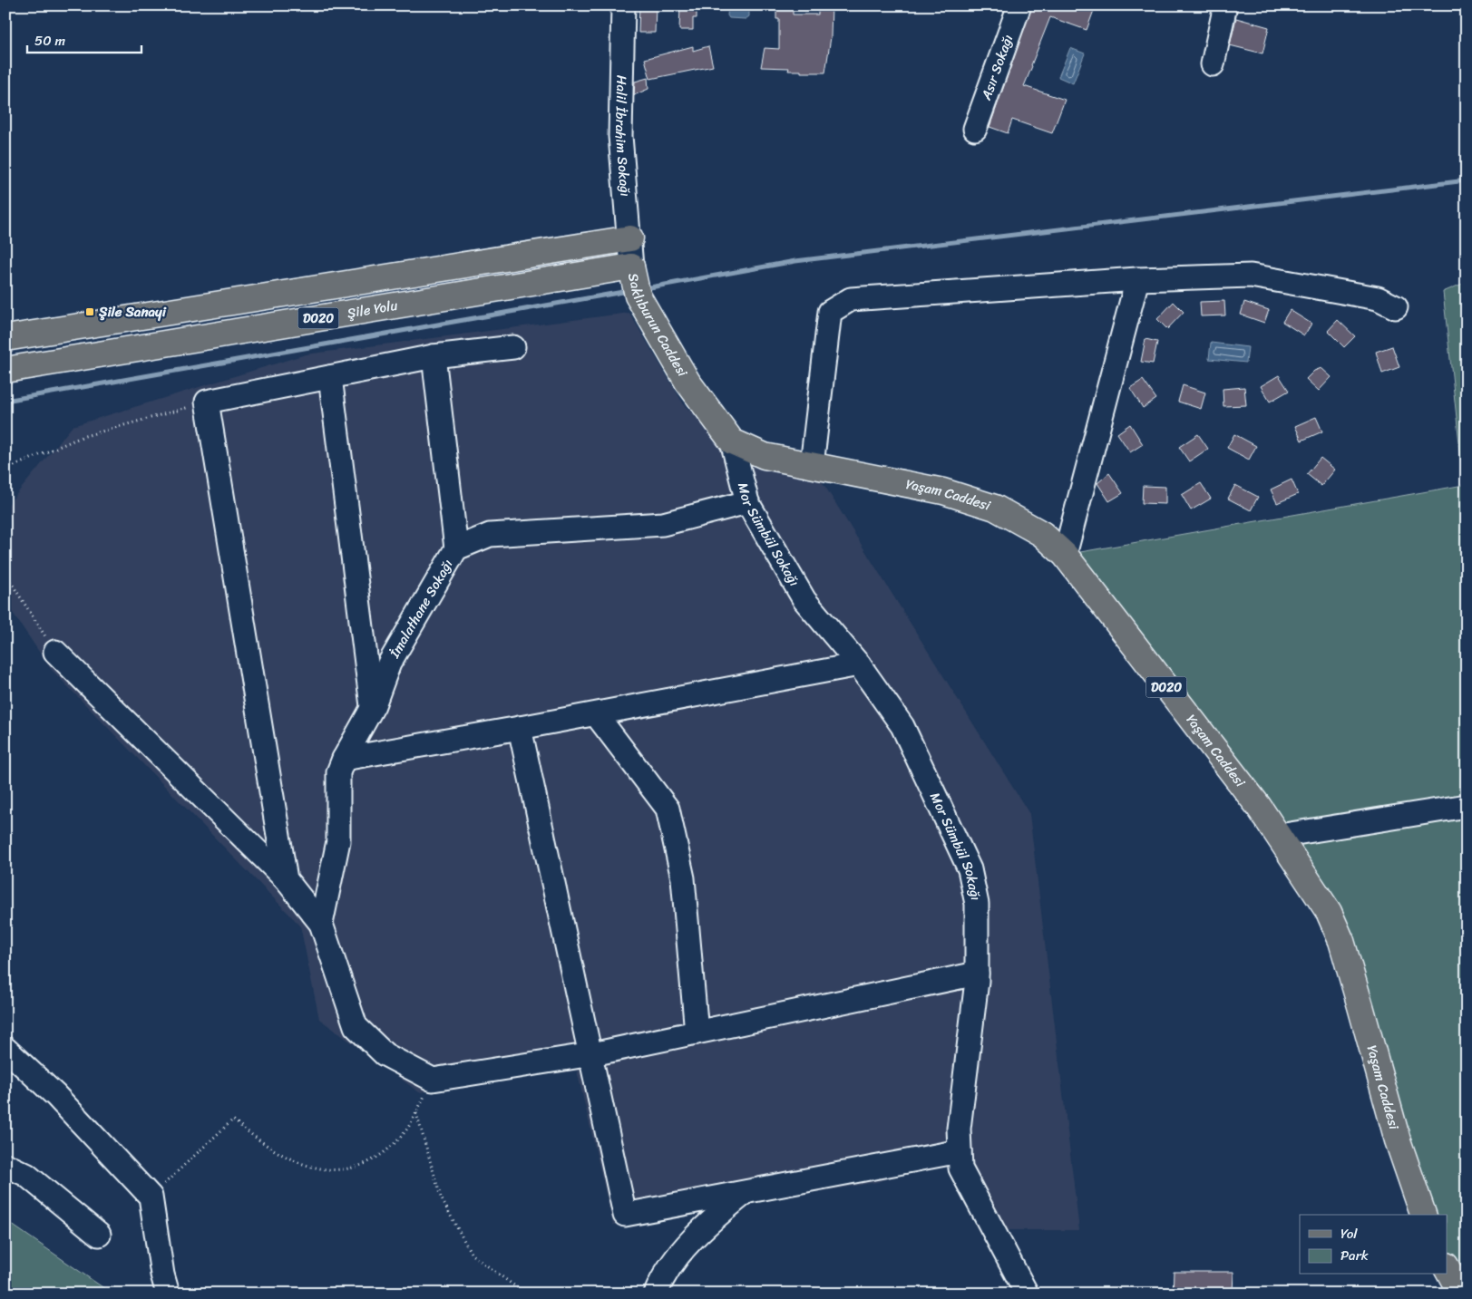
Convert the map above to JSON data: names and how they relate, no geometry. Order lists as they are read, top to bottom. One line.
{"streets":{"main road":["Şile Yolu","D020","Saklıburun Caddesi","Yaşam Caddesi"],"street":["Asır Sokağı","Halil İbrahim Sokağı","Mor Sümbül Sokağı","İmalathane Sokağı"]},"crossings":[["Halil İbrahim Sokağı","Şile Yolu"],["Halil İbrahim Sokağı","D020"],["Halil İbrahim Sokağı","Saklıburun Caddesi"],["Şile Yolu","Saklıburun Caddesi"],["Saklıburun Caddesi","Yaşam Caddesi"],["Yaşam Caddesi","Mor Sümbül Sokağı"],["Mor Sümbül Sokağı","İmalathane Sokağı"]],"places":{"transit":["Şile Sanayi"]},"legend":["Yol","Park"],"scale_bar":"50 m"}
